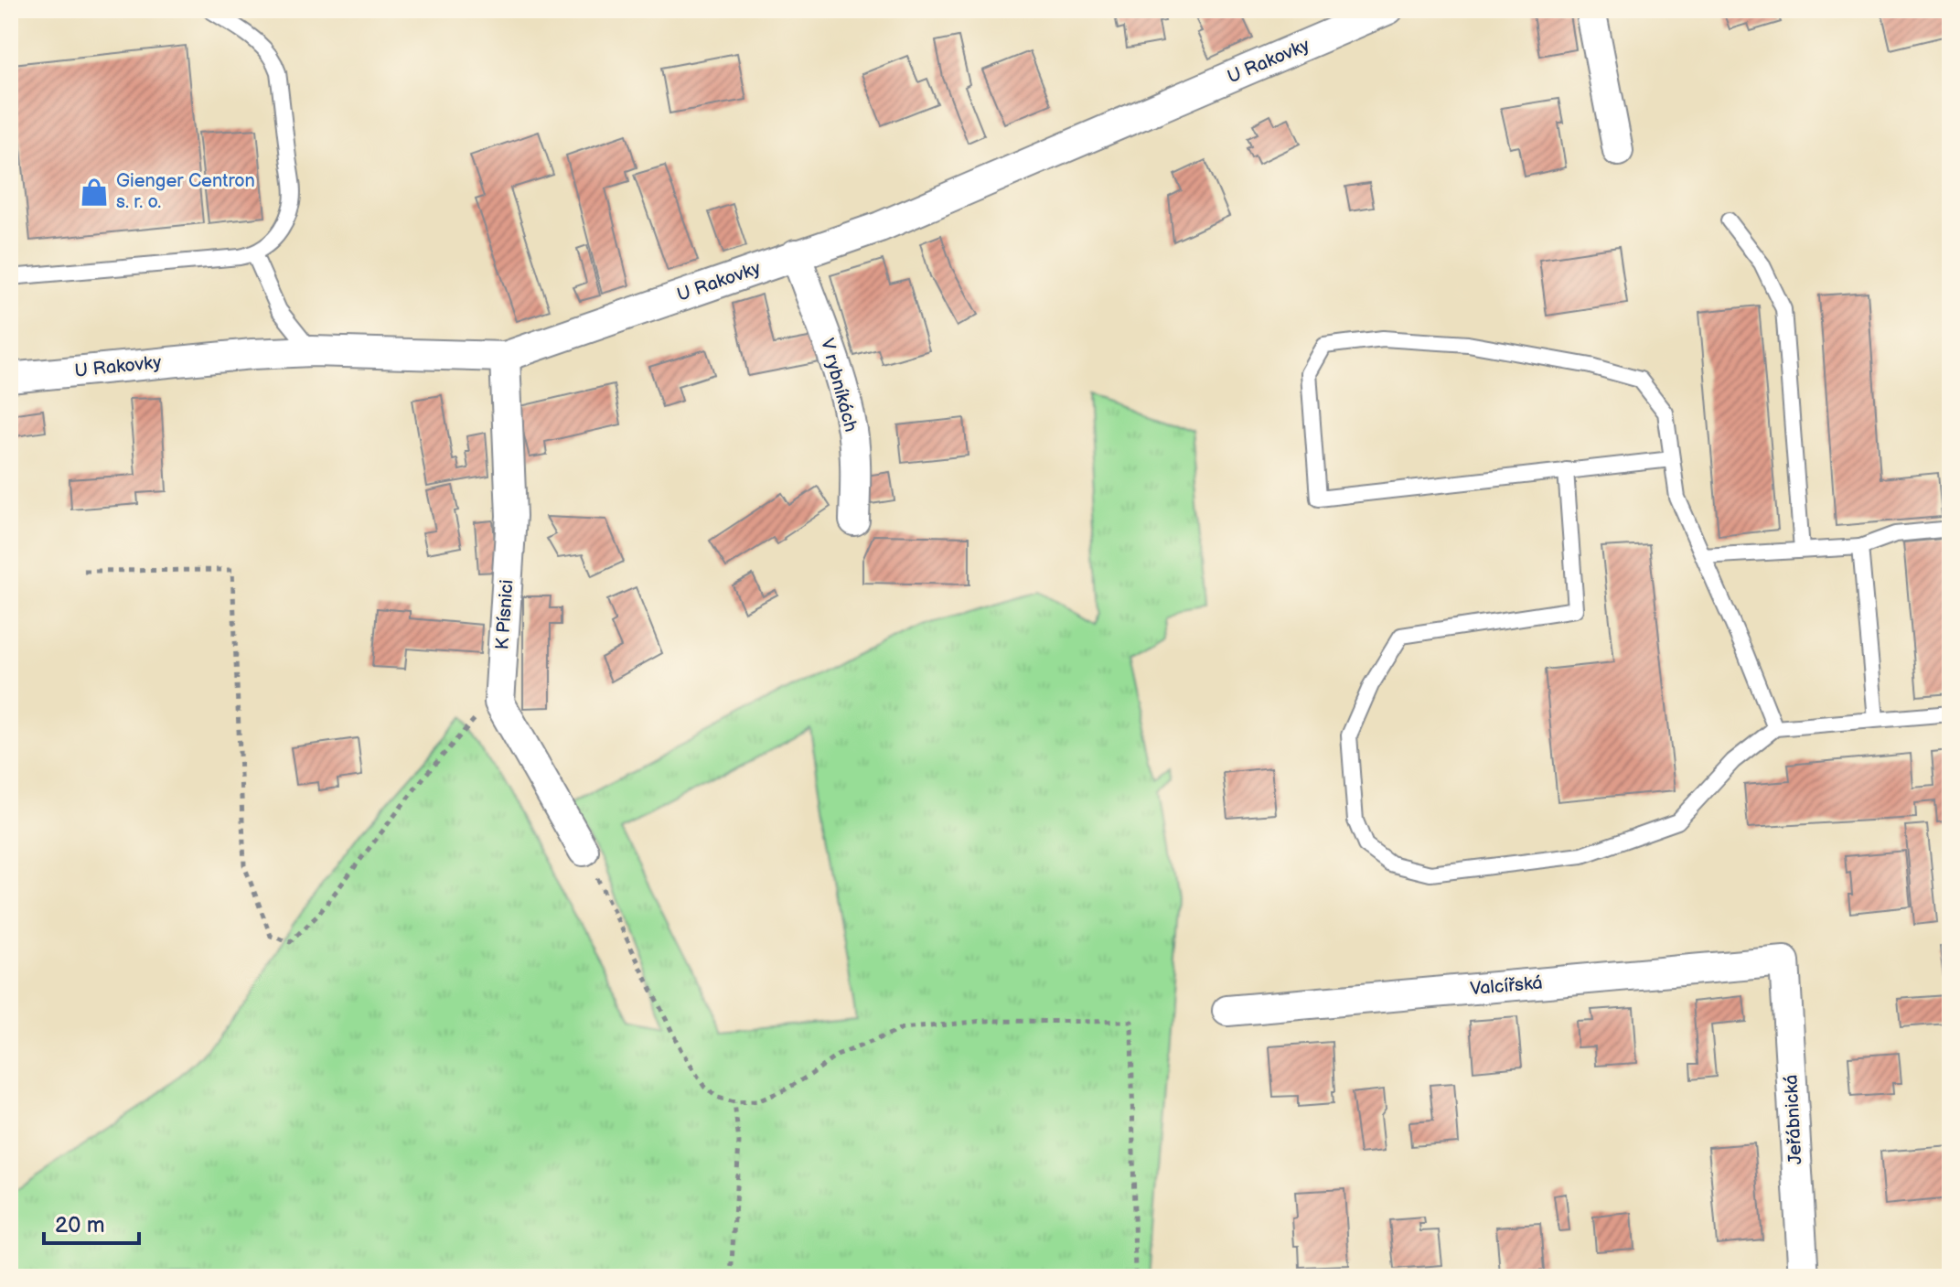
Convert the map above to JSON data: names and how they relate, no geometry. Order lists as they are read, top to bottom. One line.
{"streets":{"street":["U Rakovky","V rybníkách","K Písnici","Valcířská","Jeřábnická"]},"crossings":[["U Rakovky","V rybníkách"],["U Rakovky","K Písnici"],["Valcířská","Jeřábnická"]],"places":{"shop":["Gienger Centron s. r. o."]},"scale_bar":"20 m"}
